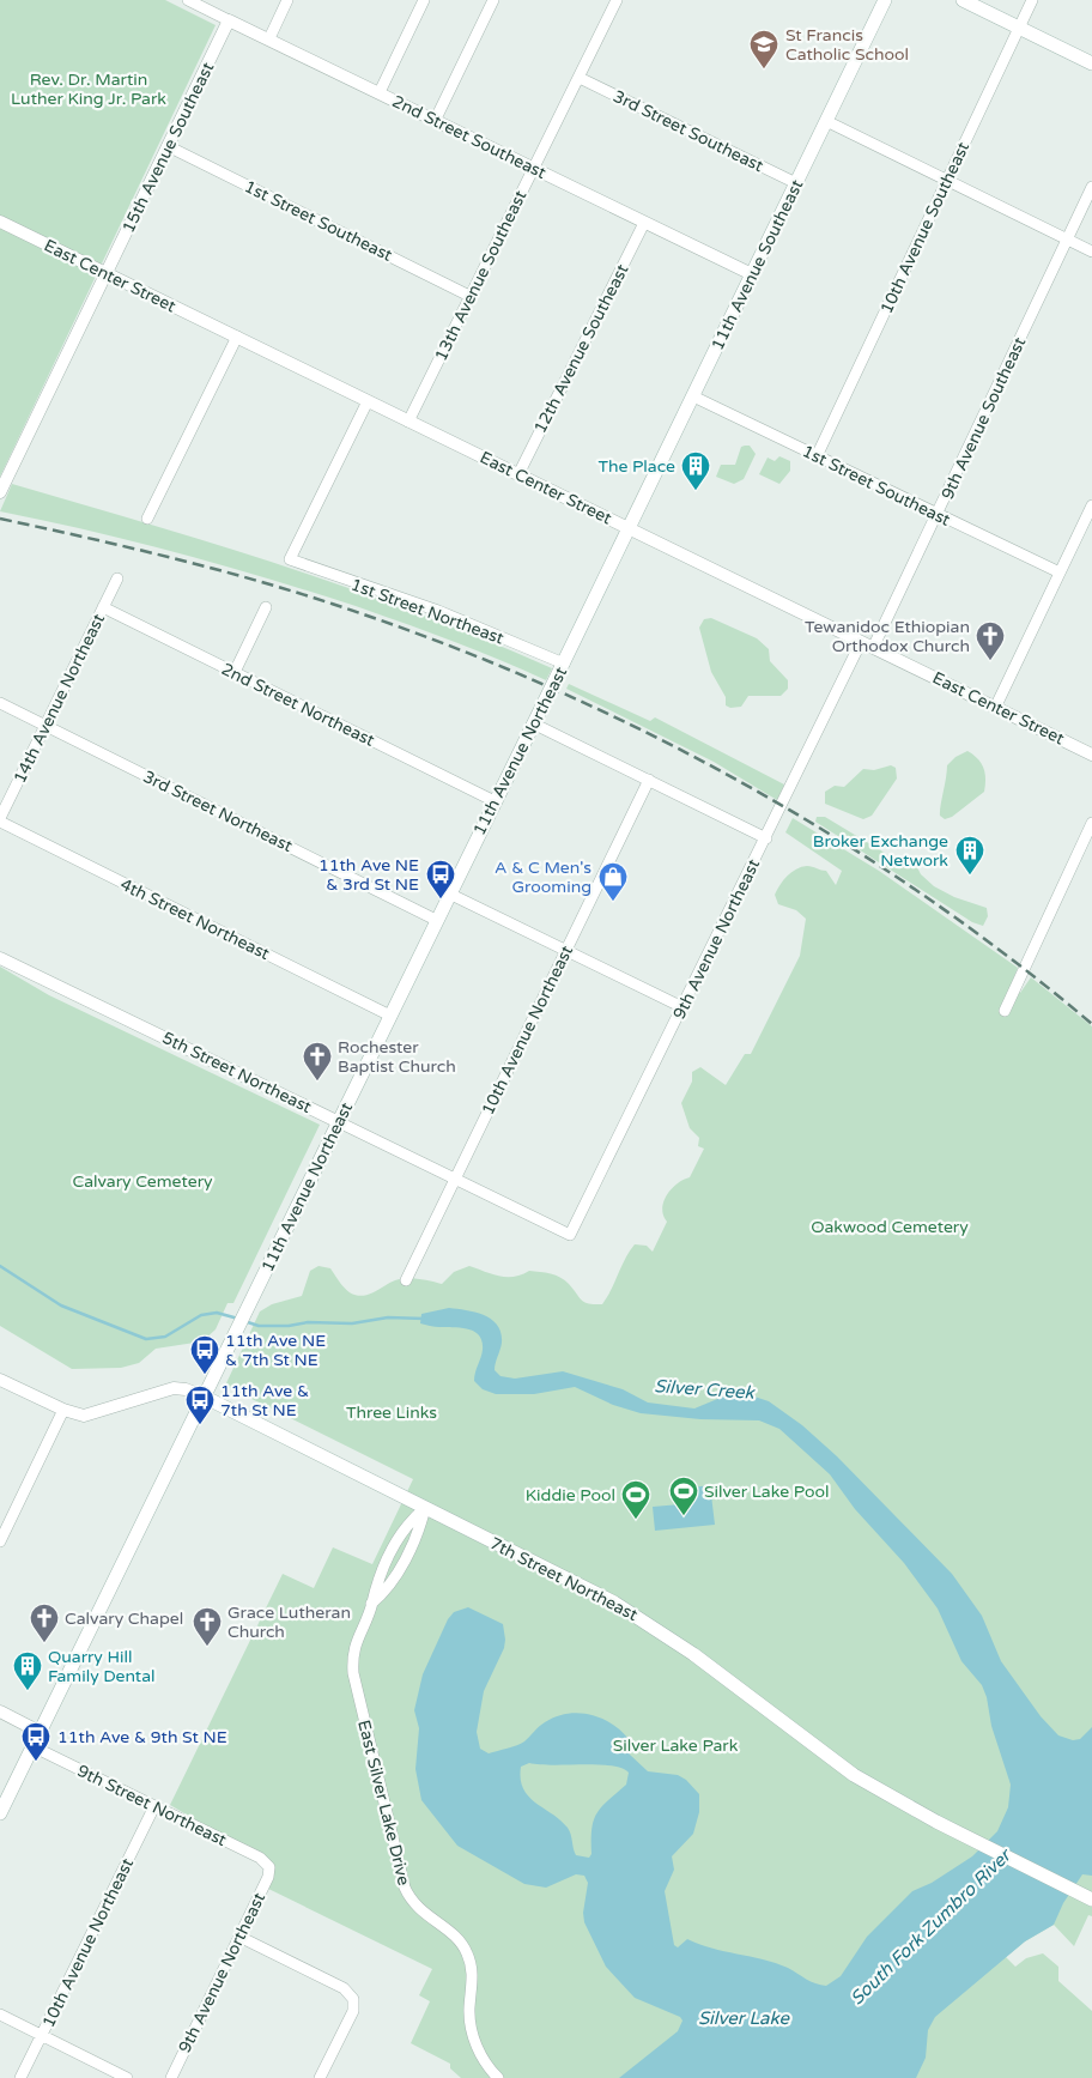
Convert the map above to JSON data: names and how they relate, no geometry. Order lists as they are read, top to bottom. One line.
{"streets":{"main road":["11th Avenue Southeast","11th Avenue Northeast","7th Street Northeast"],"street":["3rd Street Southeast","2nd Street Southeast","15th Avenue Southeast","1st Street Southeast","10th Avenue Southeast","East Center Street","13th Avenue Southeast","12th Avenue Southeast","9th Avenue Southeast","1st Street Northeast","14th Avenue Northeast","2nd Street Northeast","3rd Street Northeast","4th Street Northeast","9th Avenue Northeast","10th Avenue Northeast","5th Street Northeast","East Silver Lake Drive","9th Street Northeast"]},"crossings":[["3rd Street Southeast","11th Avenue Southeast"],["3rd Street Southeast","13th Avenue Southeast"],["2nd Street Southeast","15th Avenue Southeast"],["2nd Street Southeast","11th Avenue Southeast"],["2nd Street Southeast","13th Avenue Southeast"],["2nd Street Southeast","12th Avenue Southeast"],["15th Avenue Southeast","1st Street Southeast"],["15th Avenue Southeast","East Center Street"],["1st Street Southeast","10th Avenue Southeast"],["1st Street Southeast","11th Avenue Southeast"],["1st Street Southeast","13th Avenue Southeast"],["1st Street Southeast","9th Avenue Southeast"],["11th Avenue Southeast","East Center Street"],["11th Avenue Southeast","11th Avenue Northeast"],["East Center Street","13th Avenue Southeast"],["East Center Street","12th Avenue Southeast"],["East Center Street","9th Avenue Southeast"],["East Center Street","1st Street Northeast"],["East Center Street","11th Avenue Northeast"],["East Center Street","9th Avenue Northeast"],["1st Street Northeast","11th Avenue Northeast"],["14th Avenue Northeast","2nd Street Northeast"],["14th Avenue Northeast","3rd Street Northeast"],["14th Avenue Northeast","4th Street Northeast"],["2nd Street Northeast","11th Avenue Northeast"],["11th Avenue Northeast","3rd Street Northeast"],["11th Avenue Northeast","4th Street Northeast"],["11th Avenue Northeast","5th Street Northeast"],["11th Avenue Northeast","7th Street Northeast"],["11th Avenue Northeast","9th Street Northeast"],["9th Avenue Northeast","5th Street Northeast"],["9th Avenue Northeast","9th Street Northeast"],["10th Avenue Northeast","5th Street Northeast"],["10th Avenue Northeast","9th Street Northeast"],["7th Street Northeast","East Silver Lake Drive"]],"water":["Silver Creek","South Fork Zumbro River","Silver Lake"],"parks":["Rev. Dr. Martin Luther King Jr. Park","Calvary Cemetery","Oakwood Cemetery","Three Links","Silver Lake Park"],"places":{"school or university":["St Francis Catholic School"],"building":["The Place","Broker Exchange Network","Quarry Hill Family Dental"],"church":["Tewanidoc Ethiopian Orthodox Church","Rochester Baptist Church","Calvary Chapel","Grace Lutheran Church"],"bus stop":["11th Ave NE & 3rd St NE","11th Ave NE & 7th St NE","11th Ave & 7th St NE","11th Ave & 9th St NE"],"shop":["A & C Men's Grooming"],"sports":["Silver Lake Pool","Kiddie Pool"]}}
